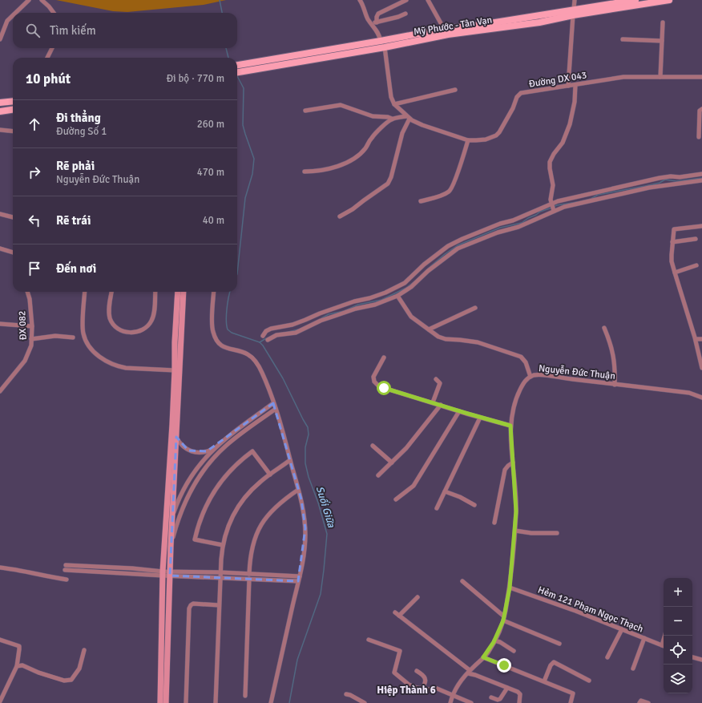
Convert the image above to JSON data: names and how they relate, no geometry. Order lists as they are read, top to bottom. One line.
{"streets":{"main road":["Mỹ Phước - Tân Vạn"],"street":["Đường DX 043","ĐX 082","Nguyễn Đức Thuận","Hẻm 121 Phạm Ngọc Thạch"]},"crossings":[["Mỹ Phước - Tân Vạn","Đường DX 043"],["Nguyễn Đức Thuận","Hẻm 121 Phạm Ngọc Thạch"]],"districts":["Hiệp Thành 6"],"water":["Suối Giữa"],"page":{"search":"Tìm kiếm","heading":["10 phút","Đi bộ · 770 m"],"list":[["Đi thẳng","Đường Số 1","260 m"],["Rẽ phải","Nguyễn Đức Thuận","470 m"],["Rẽ trái","40 m"],"Đến nơi"],"map_buttons":["+","−"]}}
